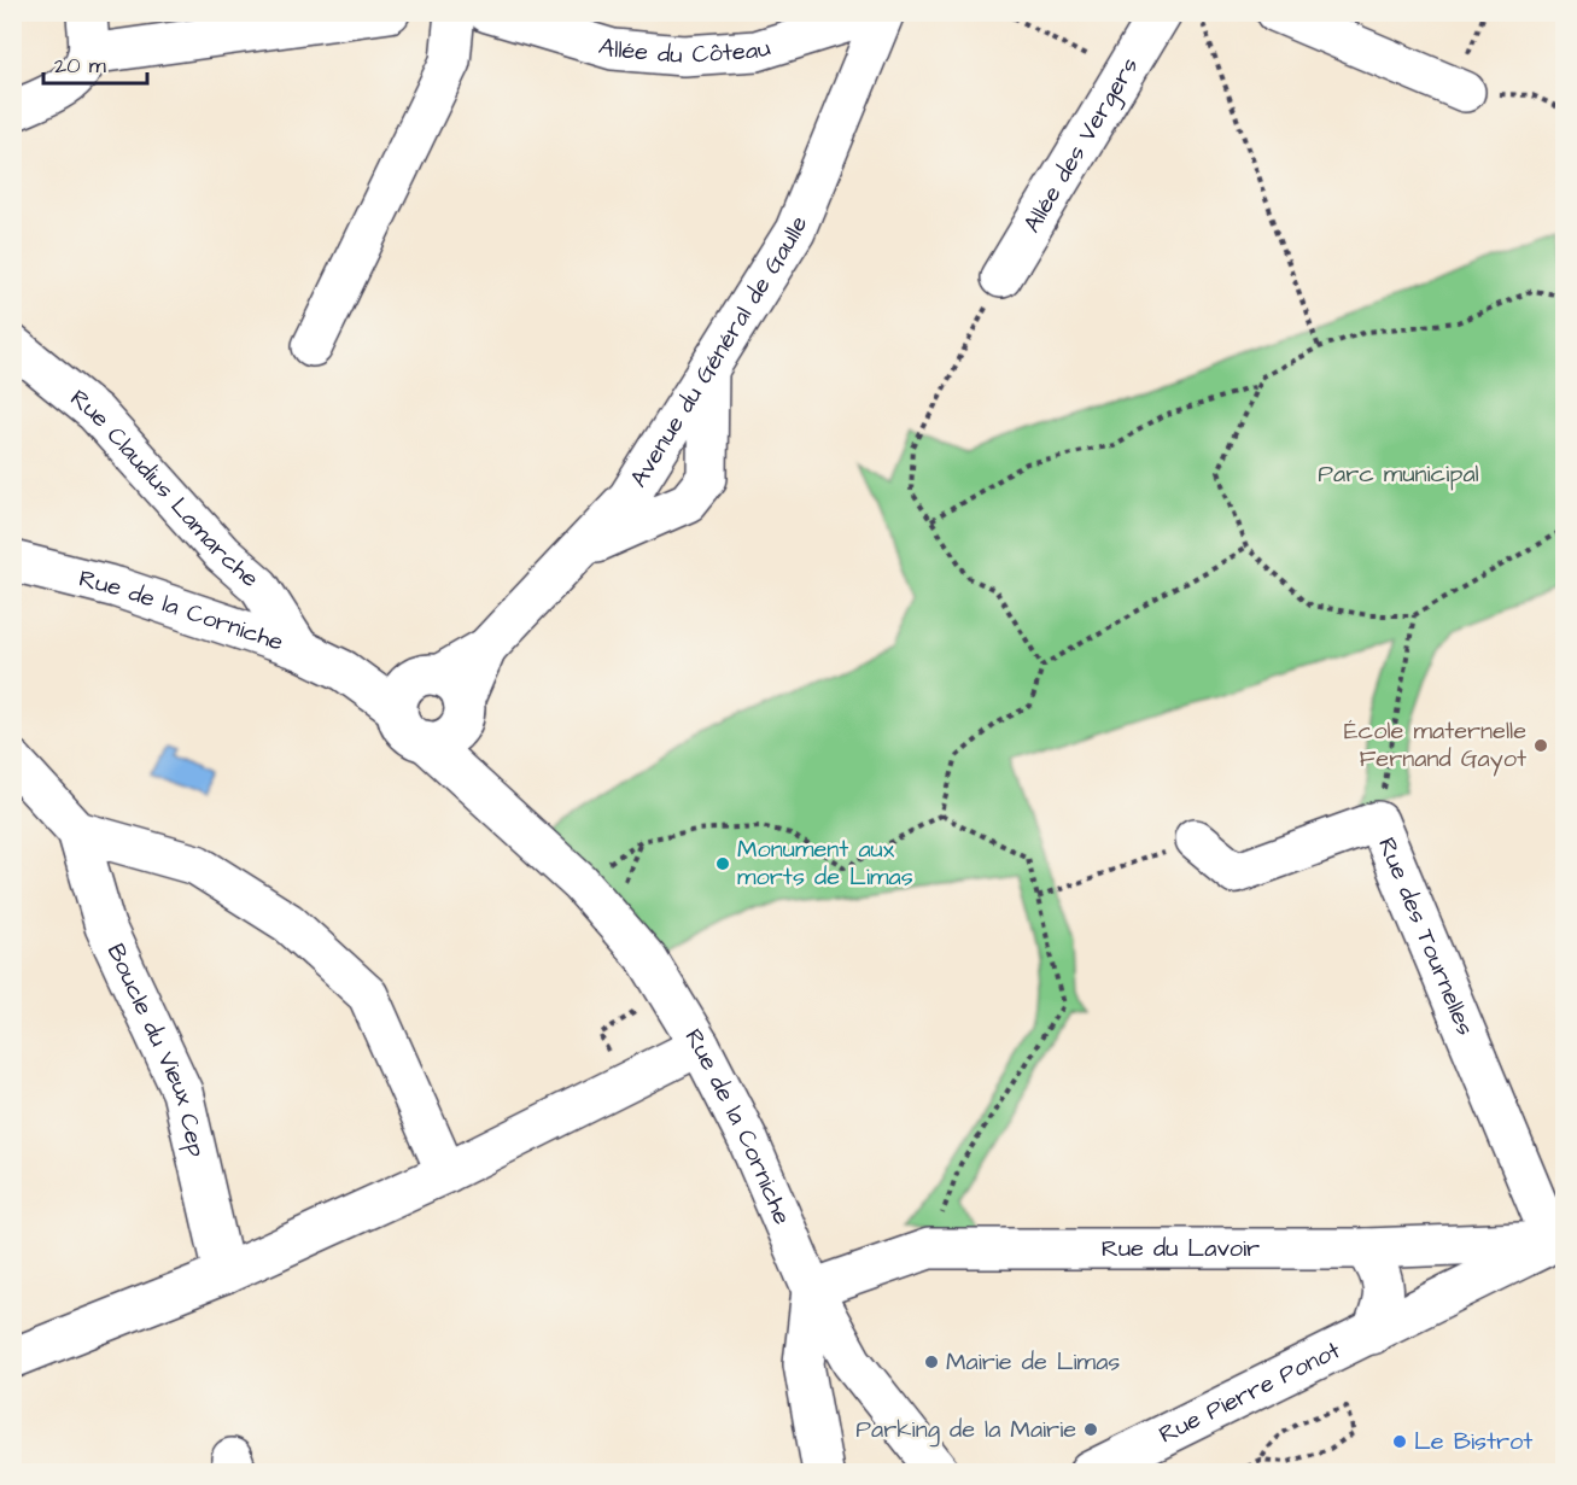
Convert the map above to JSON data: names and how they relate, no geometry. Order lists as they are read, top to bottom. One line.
{"streets":{"street":["Allée du Côteau","Allée des Vergers","Avenue du Général de Gaulle","Rue Claudius Lamarche","Rue de la Corniche","Rue des Tournelles","Boucle du Vieux Cep","Rue du Lavoir","Rue Pierre Ponot"]},"crossings":[["Allée du Côteau","Avenue du Général de Gaulle"],["Avenue du Général de Gaulle","Rue de la Corniche"],["Rue Claudius Lamarche","Rue de la Corniche"],["Rue de la Corniche","Rue du Lavoir"],["Rue des Tournelles","Rue du Lavoir"],["Rue des Tournelles","Rue Pierre Ponot"],["Rue du Lavoir","Rue Pierre Ponot"]],"parks":["Parc municipal"],"places":["École maternelle Fernand Gayot","Monument aux morts de Limas","Mairie de Limas","Parking de la Mairie","Le Bistrot"],"scale_bar":"20 m"}
